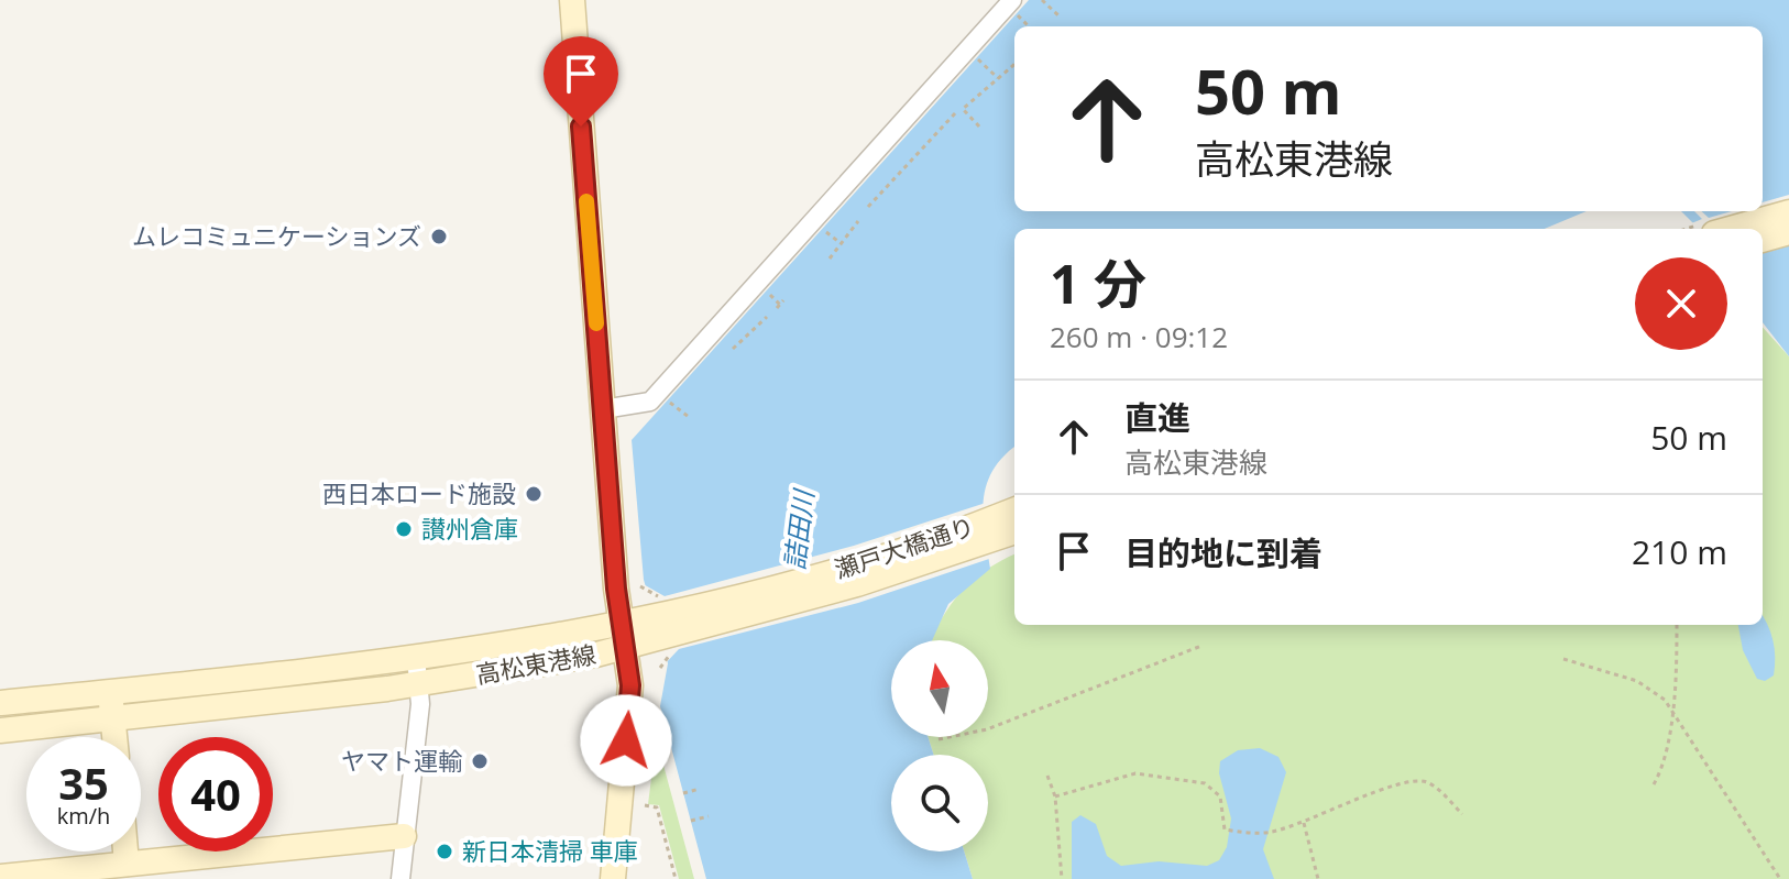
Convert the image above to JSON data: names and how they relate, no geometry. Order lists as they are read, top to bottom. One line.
{"streets":{"main road":["瀬戸大橋通り","高松東港線"]},"crossings":[["瀬戸大橋通り","高松東港線"]],"water":["詰田川"],"places":["ムレコミュニケーションズ","西日本ロード施設","讃州倉庫","ヤマト運輸","新日本清掃 車庫"],"north":"top","page":{"turn":["50 m","高松東港線"],"heading":["1 分","260 m · 09:12"],"list":[{"name":"直進","note":"高松東港線","value":"50 m"},{"name":"目的地に到着","value":"210 m"}],"speed":"35 km/h","limit":"40"}}
